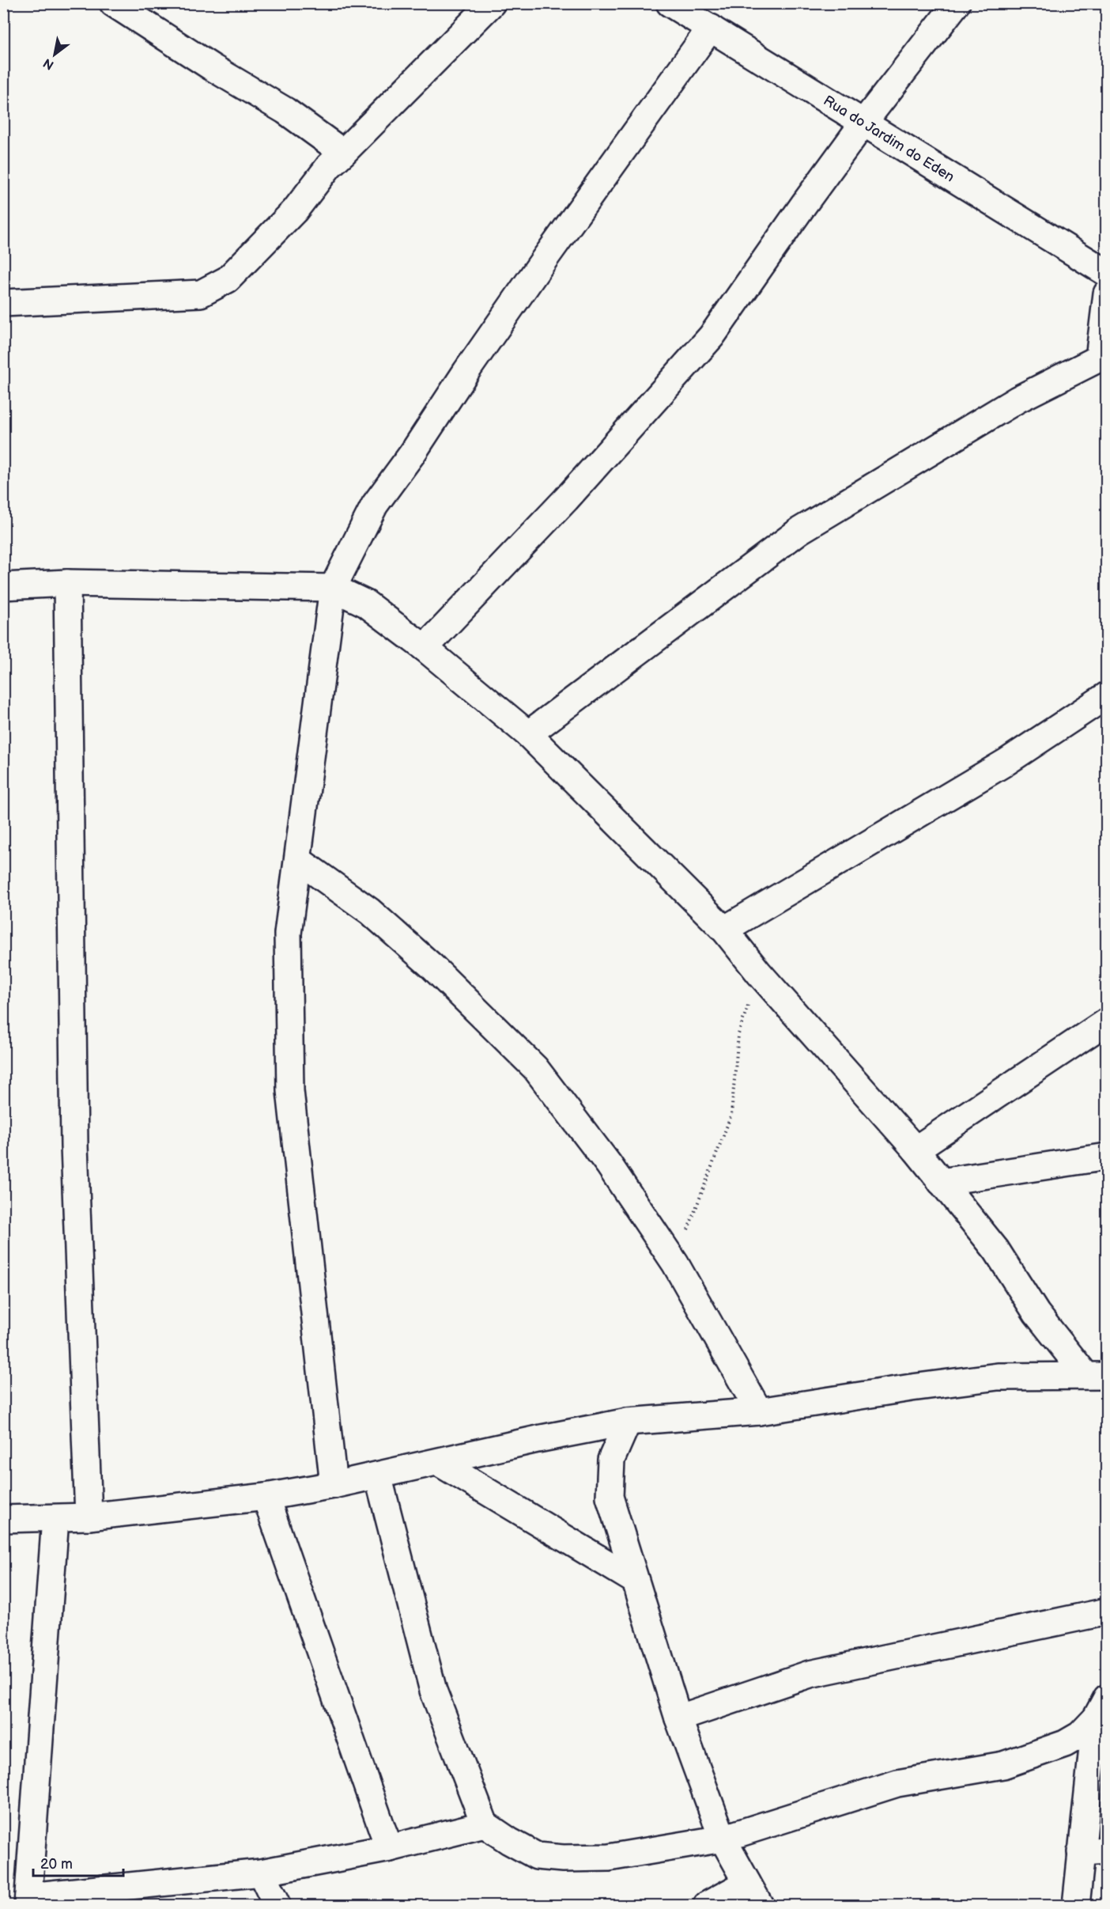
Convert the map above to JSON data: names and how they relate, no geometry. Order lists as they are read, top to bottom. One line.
{"streets":{"street":["Rua do Jardim do Eden"]},"scale_bar":"20 m","north":"bottom left"}
